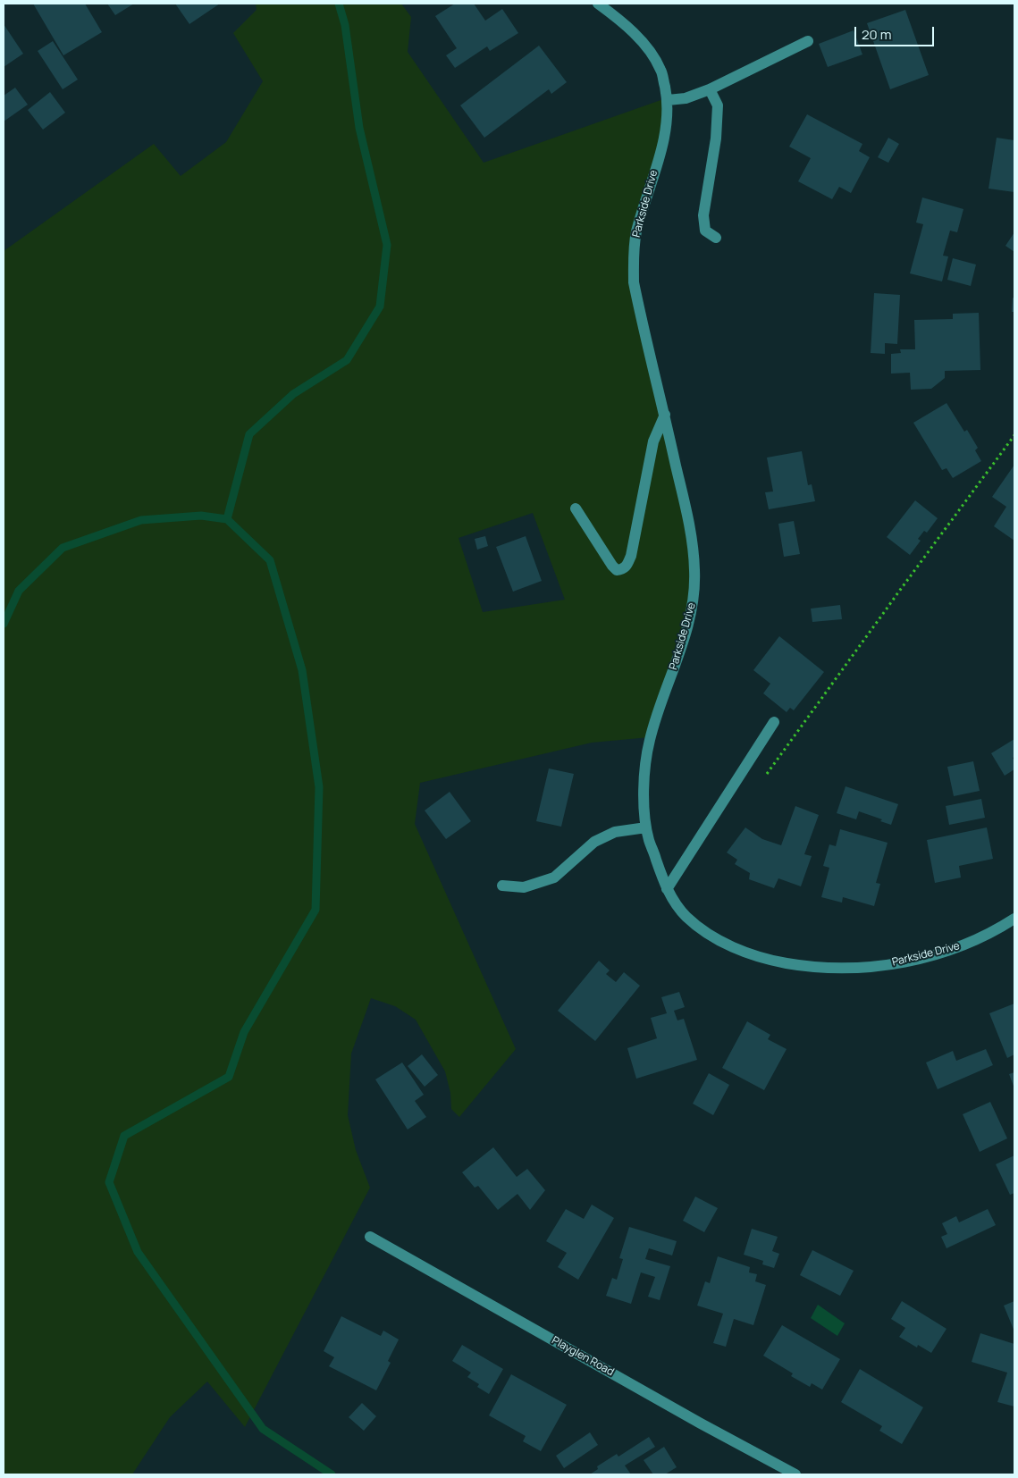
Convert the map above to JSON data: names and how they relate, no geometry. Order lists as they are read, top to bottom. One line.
{"streets":{"street":["Parkside Drive","Playglen Road"]},"scale_bar":"20 m"}
